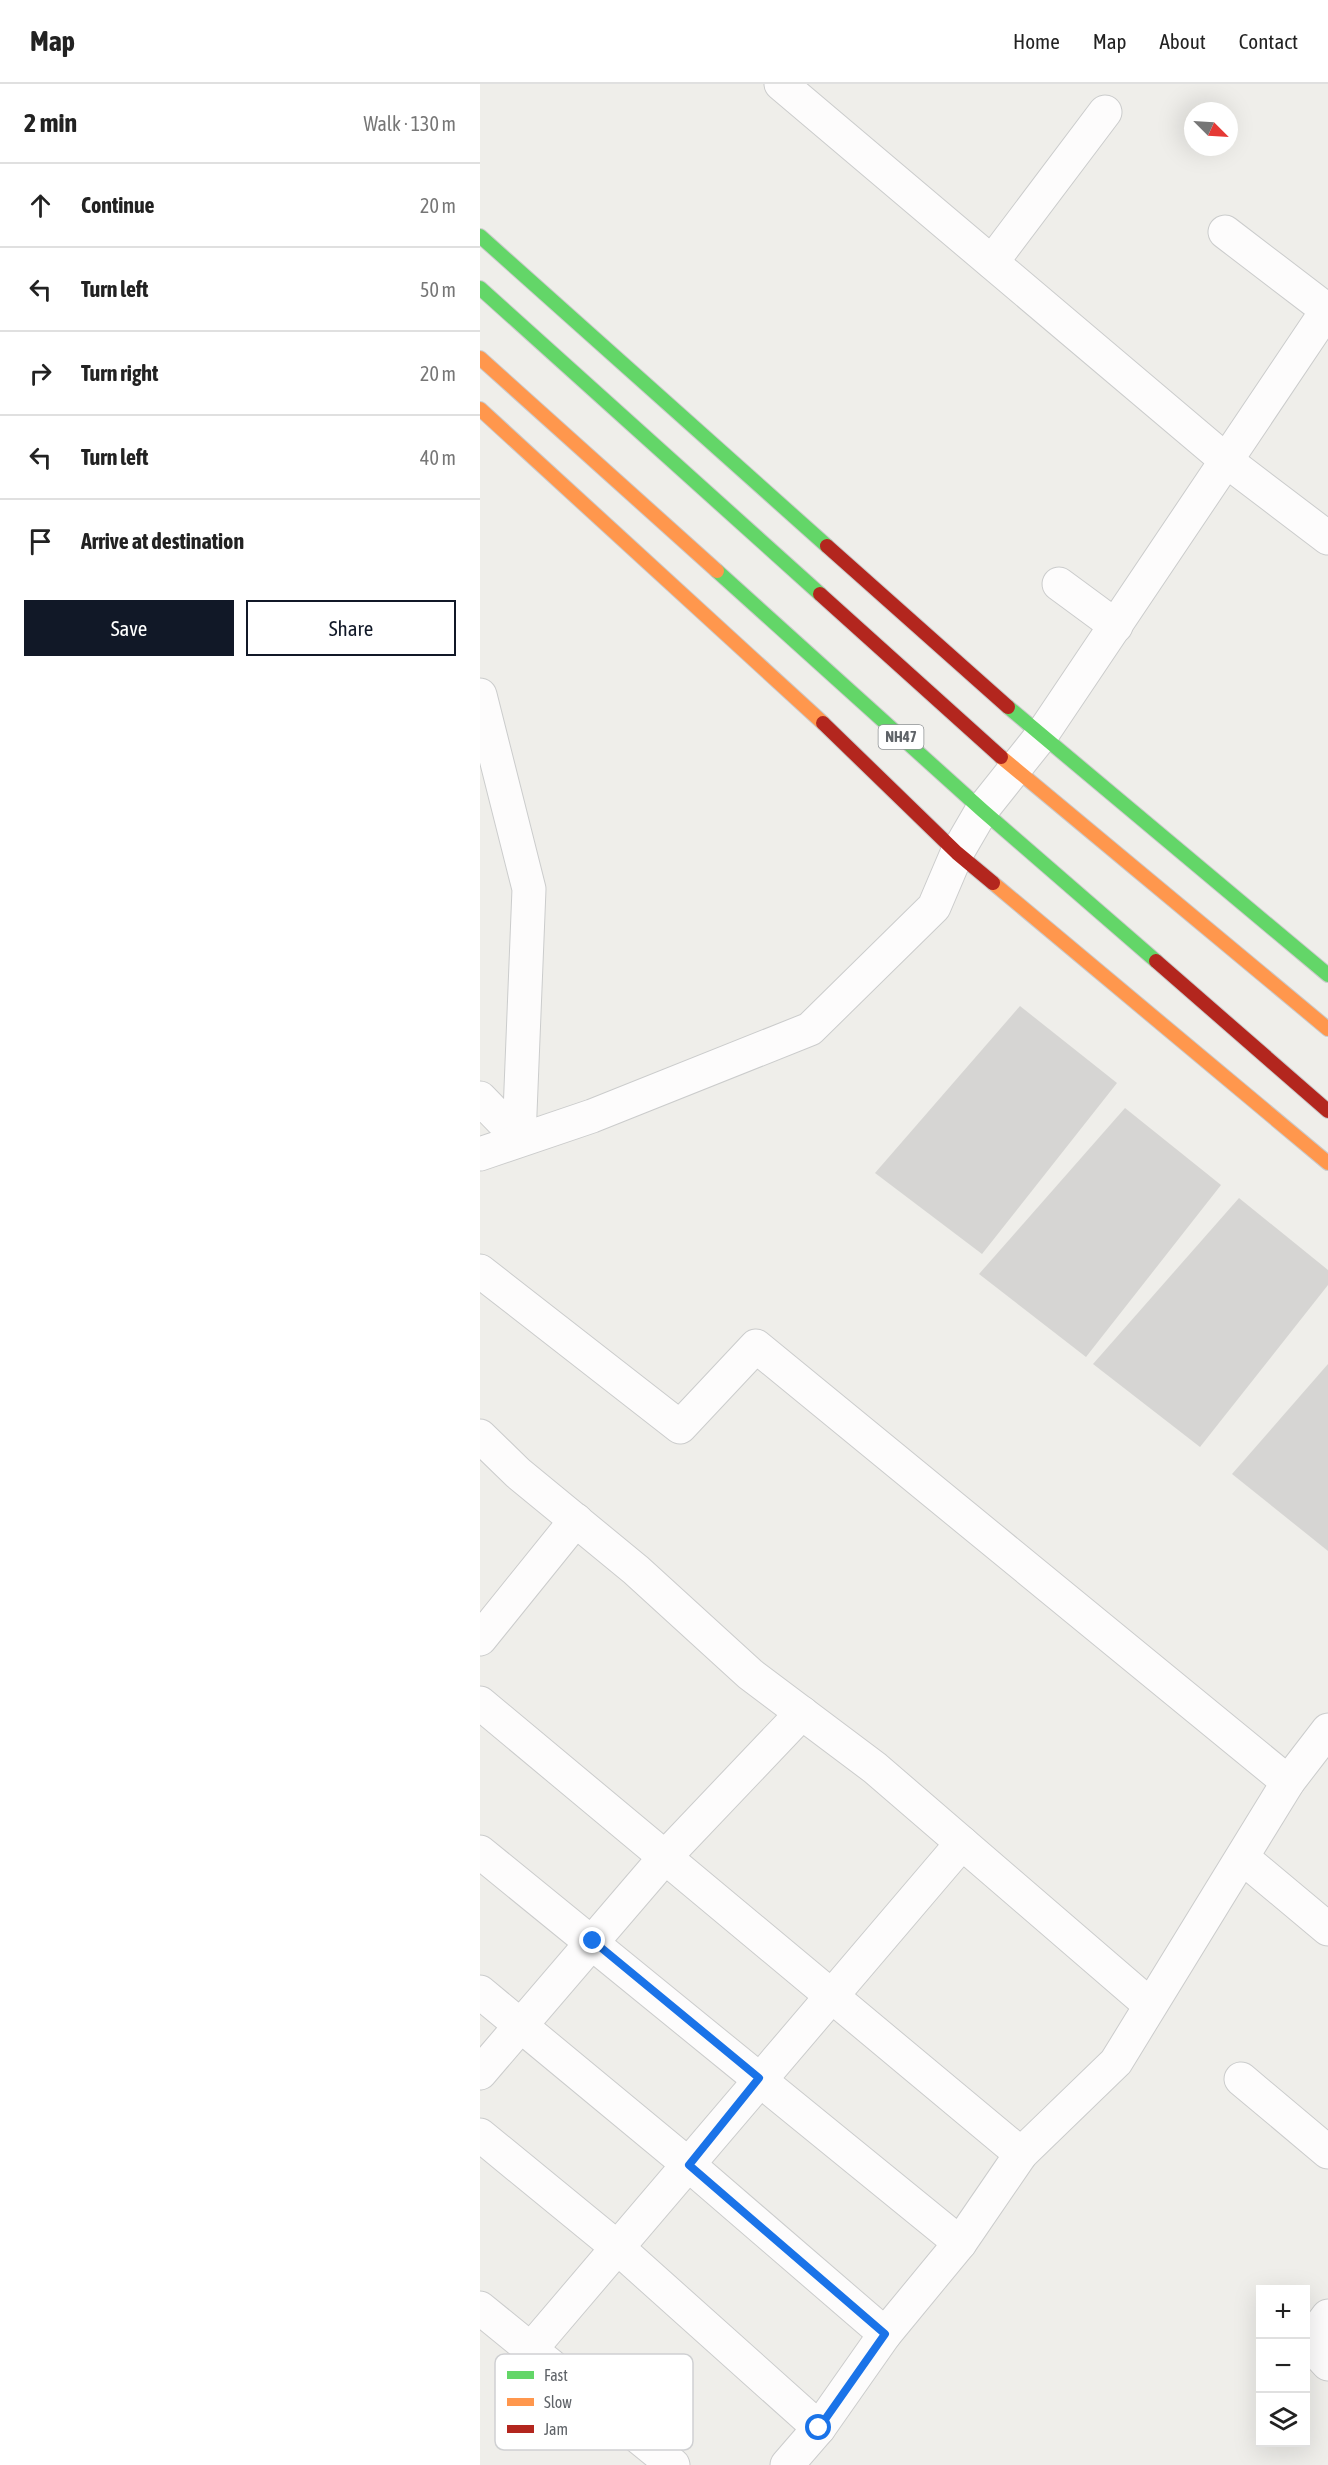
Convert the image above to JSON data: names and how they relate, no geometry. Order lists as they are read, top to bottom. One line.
{"streets":{"main road":["NH47"]},"legend":["Fast","Slow","Jam"],"north":"bottom right","page":{"header":"Map","nav":["Home","Map","About","Contact"],"heading":["2 min","Walk · 130 m"],"list":[["Continue","20 m"],["Turn left","50 m"],["Turn right","20 m"],["Turn left","40 m"],"Arrive at destination"],"buttons":["Save","Share"],"map_buttons":["+","−"]}}
